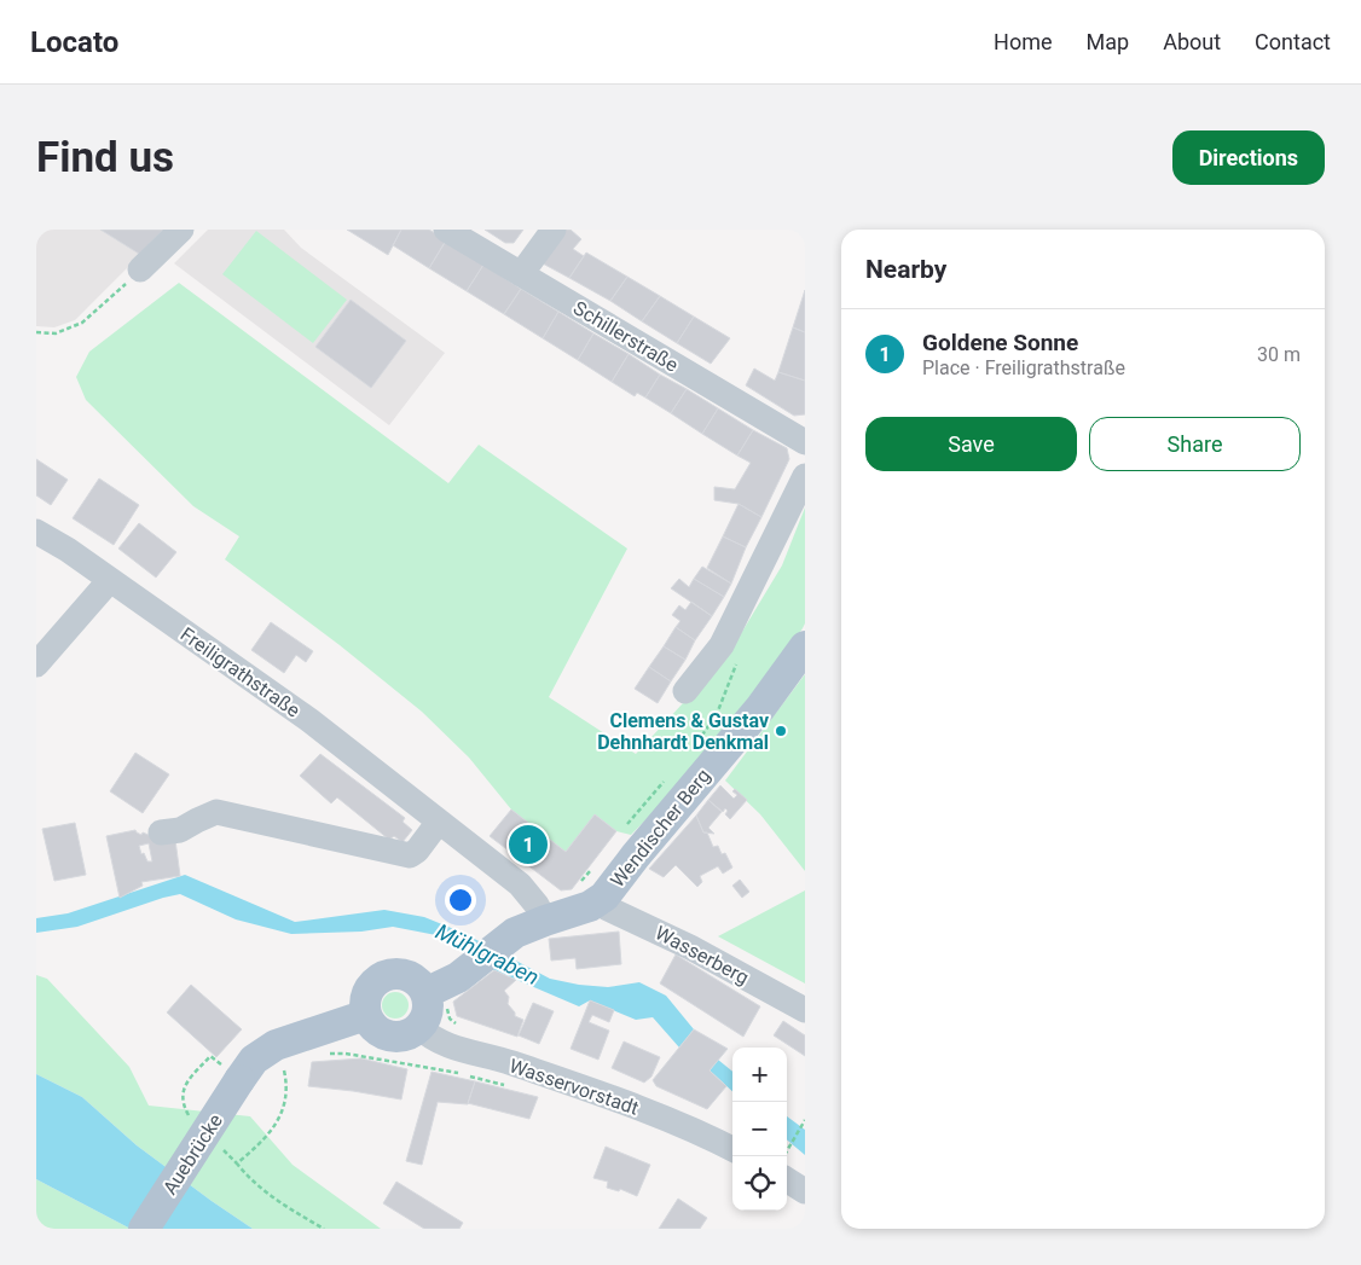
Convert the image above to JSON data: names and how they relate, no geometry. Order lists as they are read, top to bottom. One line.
{"streets":{"main road":["Wendischer Berg","Auebrücke"],"street":["Schillerstraße","Freiligrathstraße","Wasserberg","Wasservorstadt"]},"crossings":[["Freiligrathstraße","Wendischer Berg"],["Wendischer Berg","Wasserberg"],["Wendischer Berg","Wasservorstadt"]],"water":["Mühlgraben"],"places":["Clemens & Gustav Dehnhardt Denkmal"],"page":{"header":"Locato","nav":["Home","Map","About","Contact"],"buttons":["Directions",["Save","Share"]],"title":"Find us","heading":"Nearby","list":[{"mark":"1","name":"Goldene Sonne","note":"Place · Freiligrathstraße","value":"30 m"}],"pins":"1","map_buttons":["+","−"]}}
